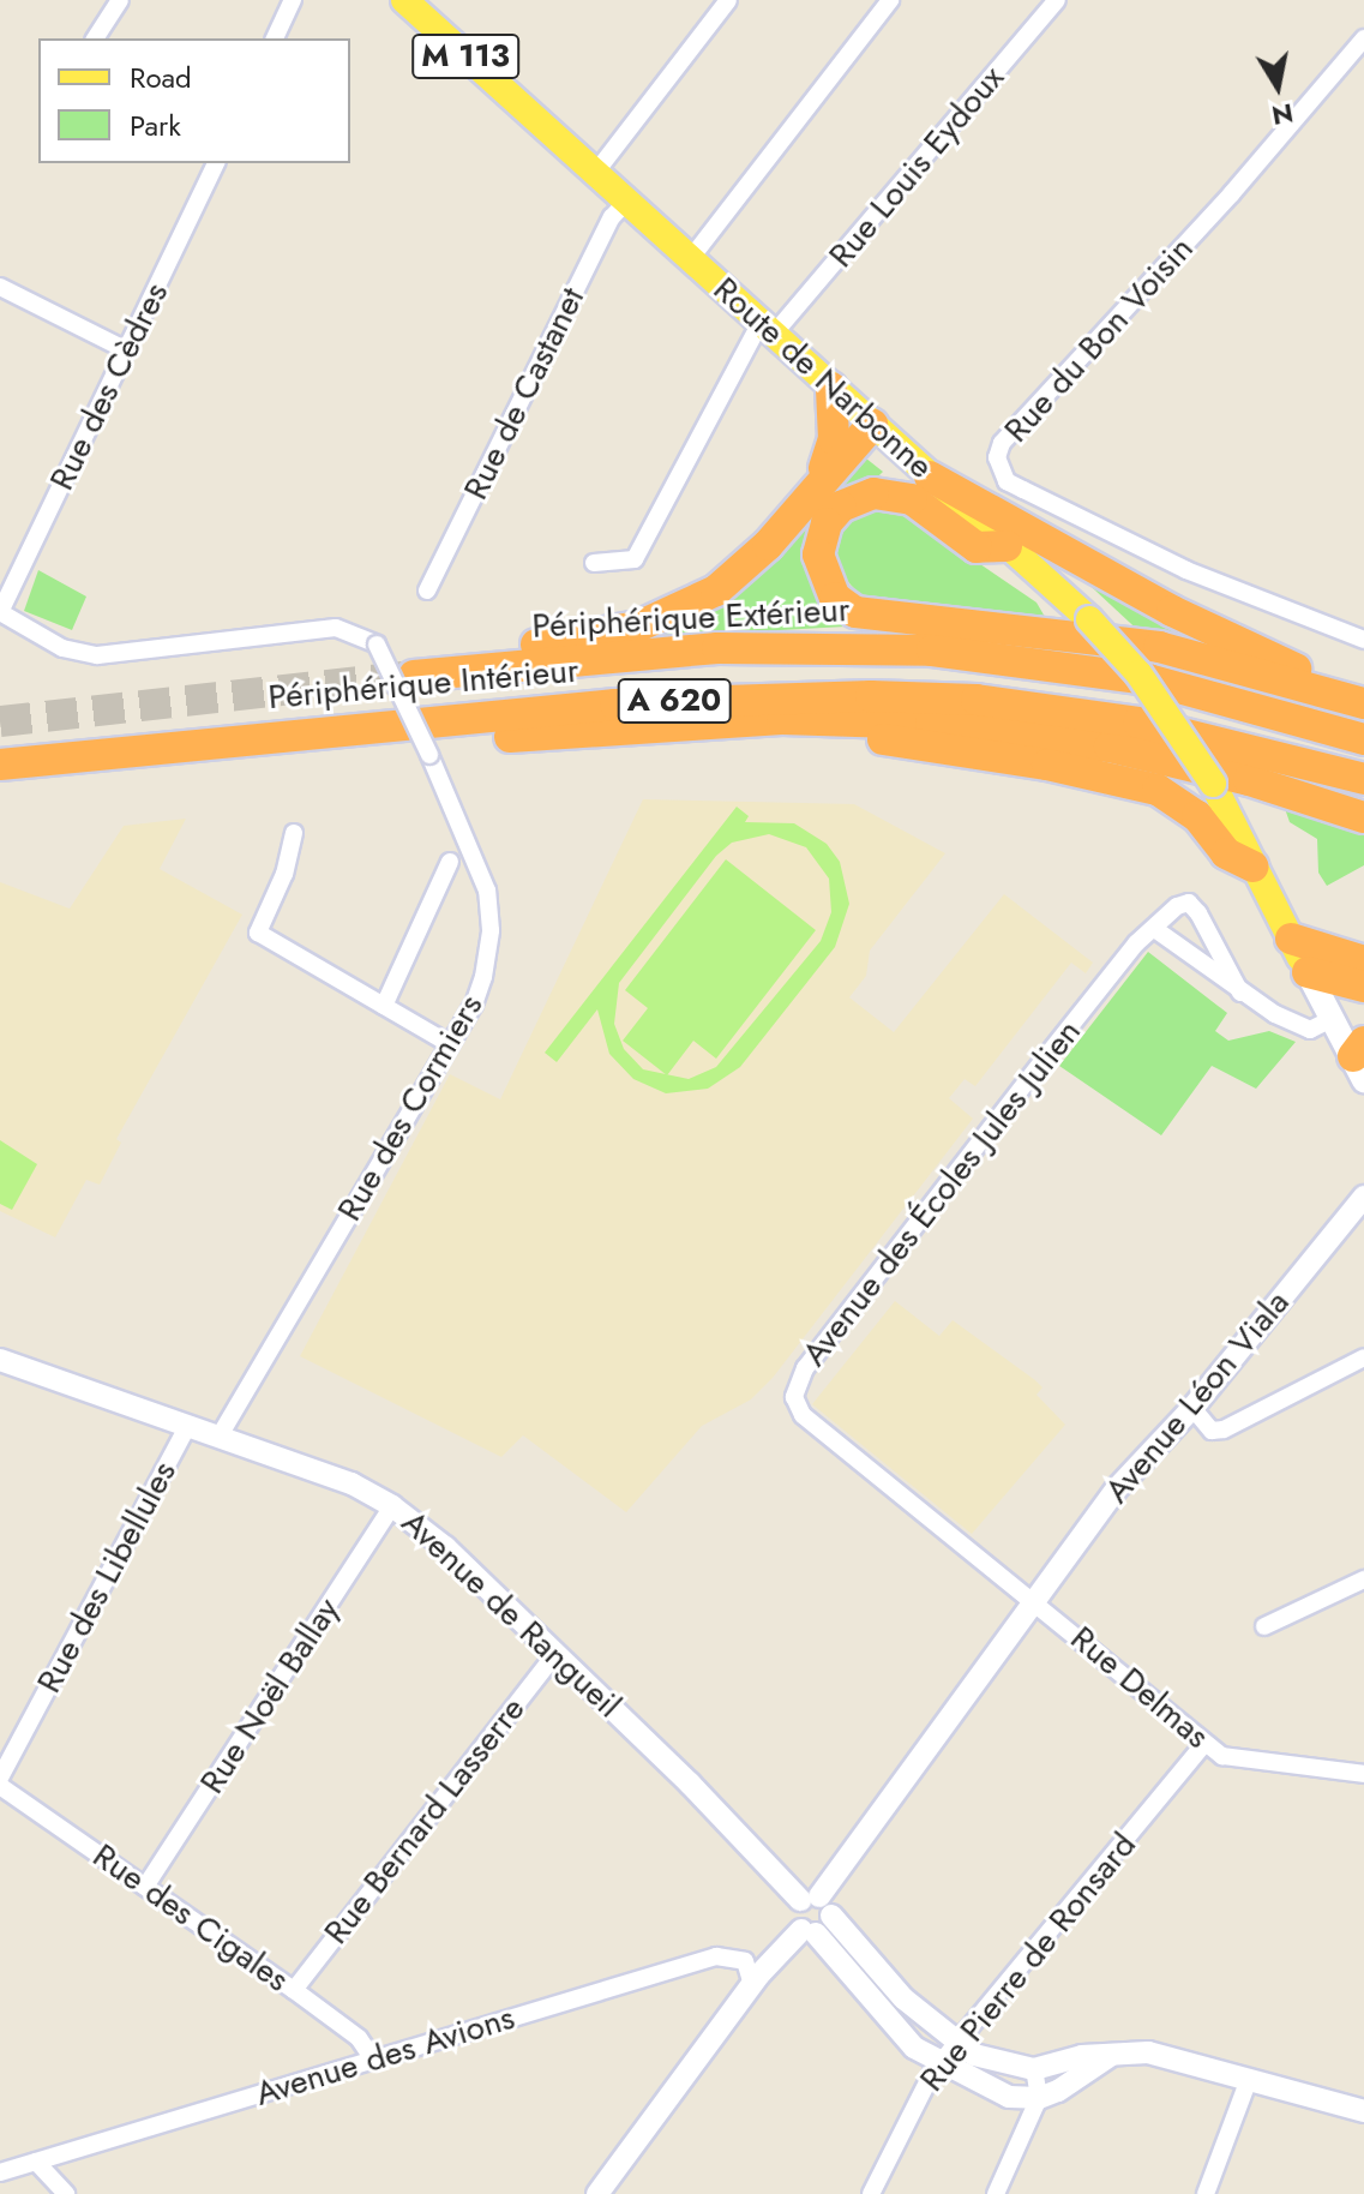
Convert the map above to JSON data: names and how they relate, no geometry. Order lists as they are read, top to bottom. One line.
{"streets":{"highway":["Périphérique Extérieur","Périphérique Intérieur","A 620"],"main road":["M 113","Route de Narbonne"],"street":["Rue Louis Eydoux","Rue du Bon Voisin","Rue des Cèdres","Rue de Castanet","Rue des Cormiers","Avenue des Écoles Jules Julien","Avenue Léon Viala","Rue des Libellules","Avenue de Rangueil","Rue Delmas","Rue Noël Ballay","Rue Bernard Lasserre","Rue des Cigales","Rue Pierre de Ronsard","Avenue des Avions"]},"crossings":[["M 113","Route de Narbonne"],["Rue Louis Eydoux","Route de Narbonne"],["Route de Narbonne","Rue de Castanet"],["Rue des Cèdres","Rue des Cormiers"],["Rue des Cormiers","Avenue de Rangueil"],["Avenue des Écoles Jules Julien","Avenue Léon Viala"],["Avenue des Écoles Jules Julien","Rue Delmas"],["Avenue Léon Viala","Avenue de Rangueil"],["Avenue Léon Viala","Rue Delmas"],["Avenue Léon Viala","Avenue des Avions"],["Rue des Libellules","Avenue de Rangueil"],["Avenue de Rangueil","Rue Noël Ballay"],["Avenue de Rangueil","Rue Bernard Lasserre"],["Avenue de Rangueil","Rue Pierre de Ronsard"],["Rue Delmas","Rue Pierre de Ronsard"],["Rue Noël Ballay","Rue des Cigales"],["Rue Bernard Lasserre","Rue des Cigales"],["Rue des Cigales","Avenue des Avions"]],"legend":["Road","Park"],"north":"bottom"}
